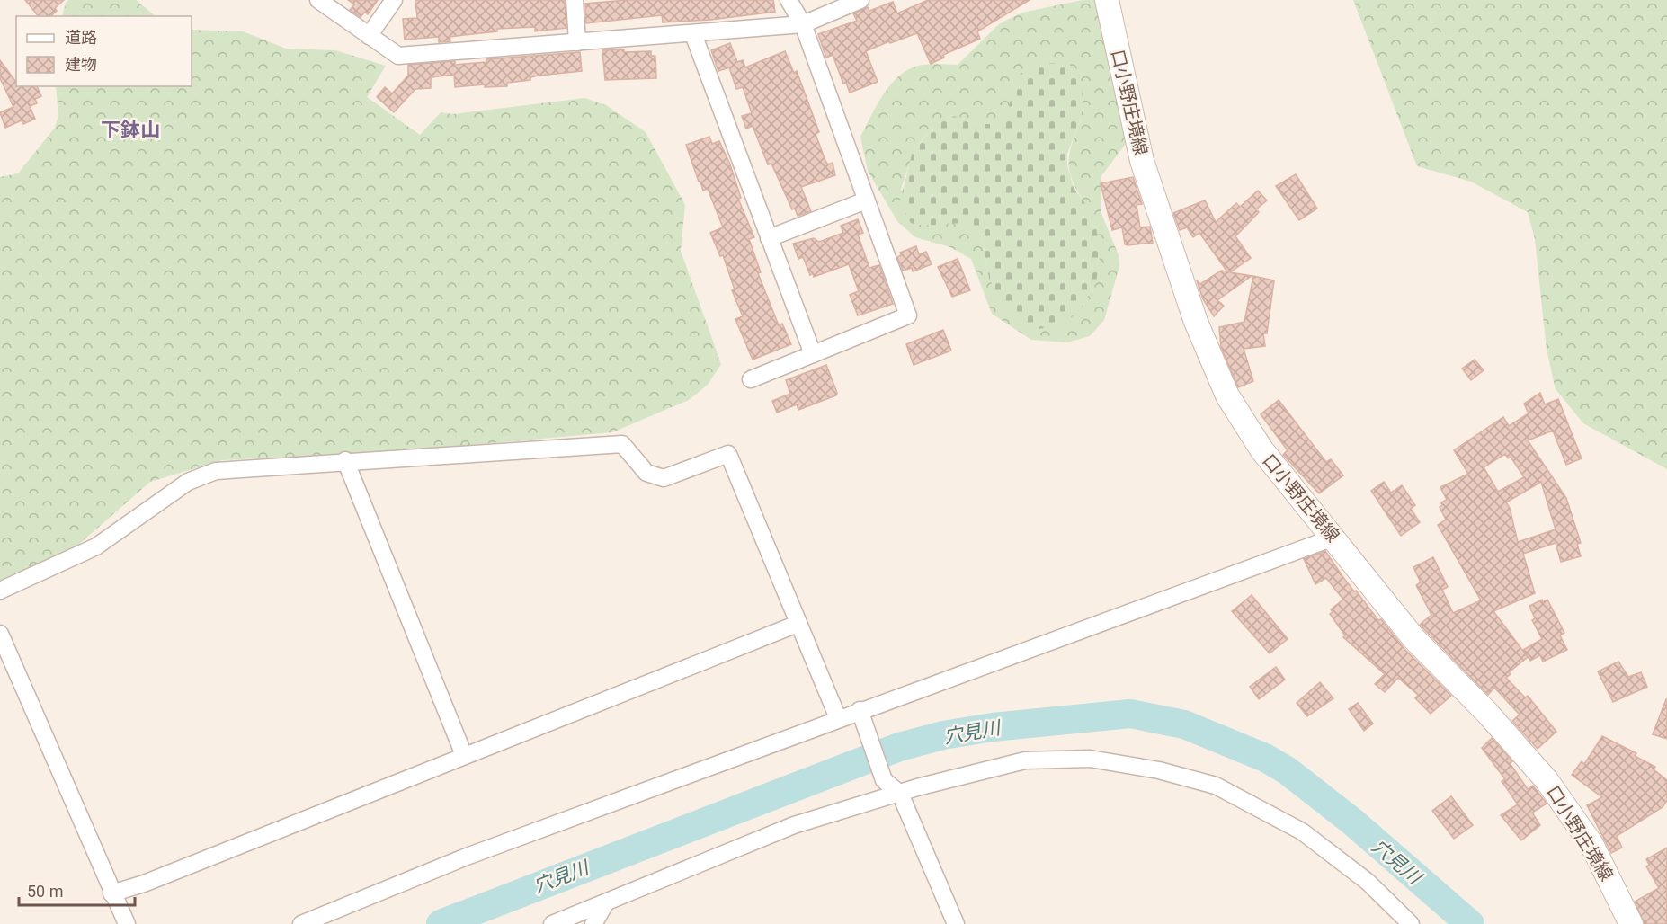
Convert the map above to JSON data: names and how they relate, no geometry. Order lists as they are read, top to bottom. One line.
{"streets":{"main road":["口小野庄境線"]},"districts":["下鉢山"],"water":["穴見川"],"legend":["道路","建物"],"scale_bar":"50 m"}
